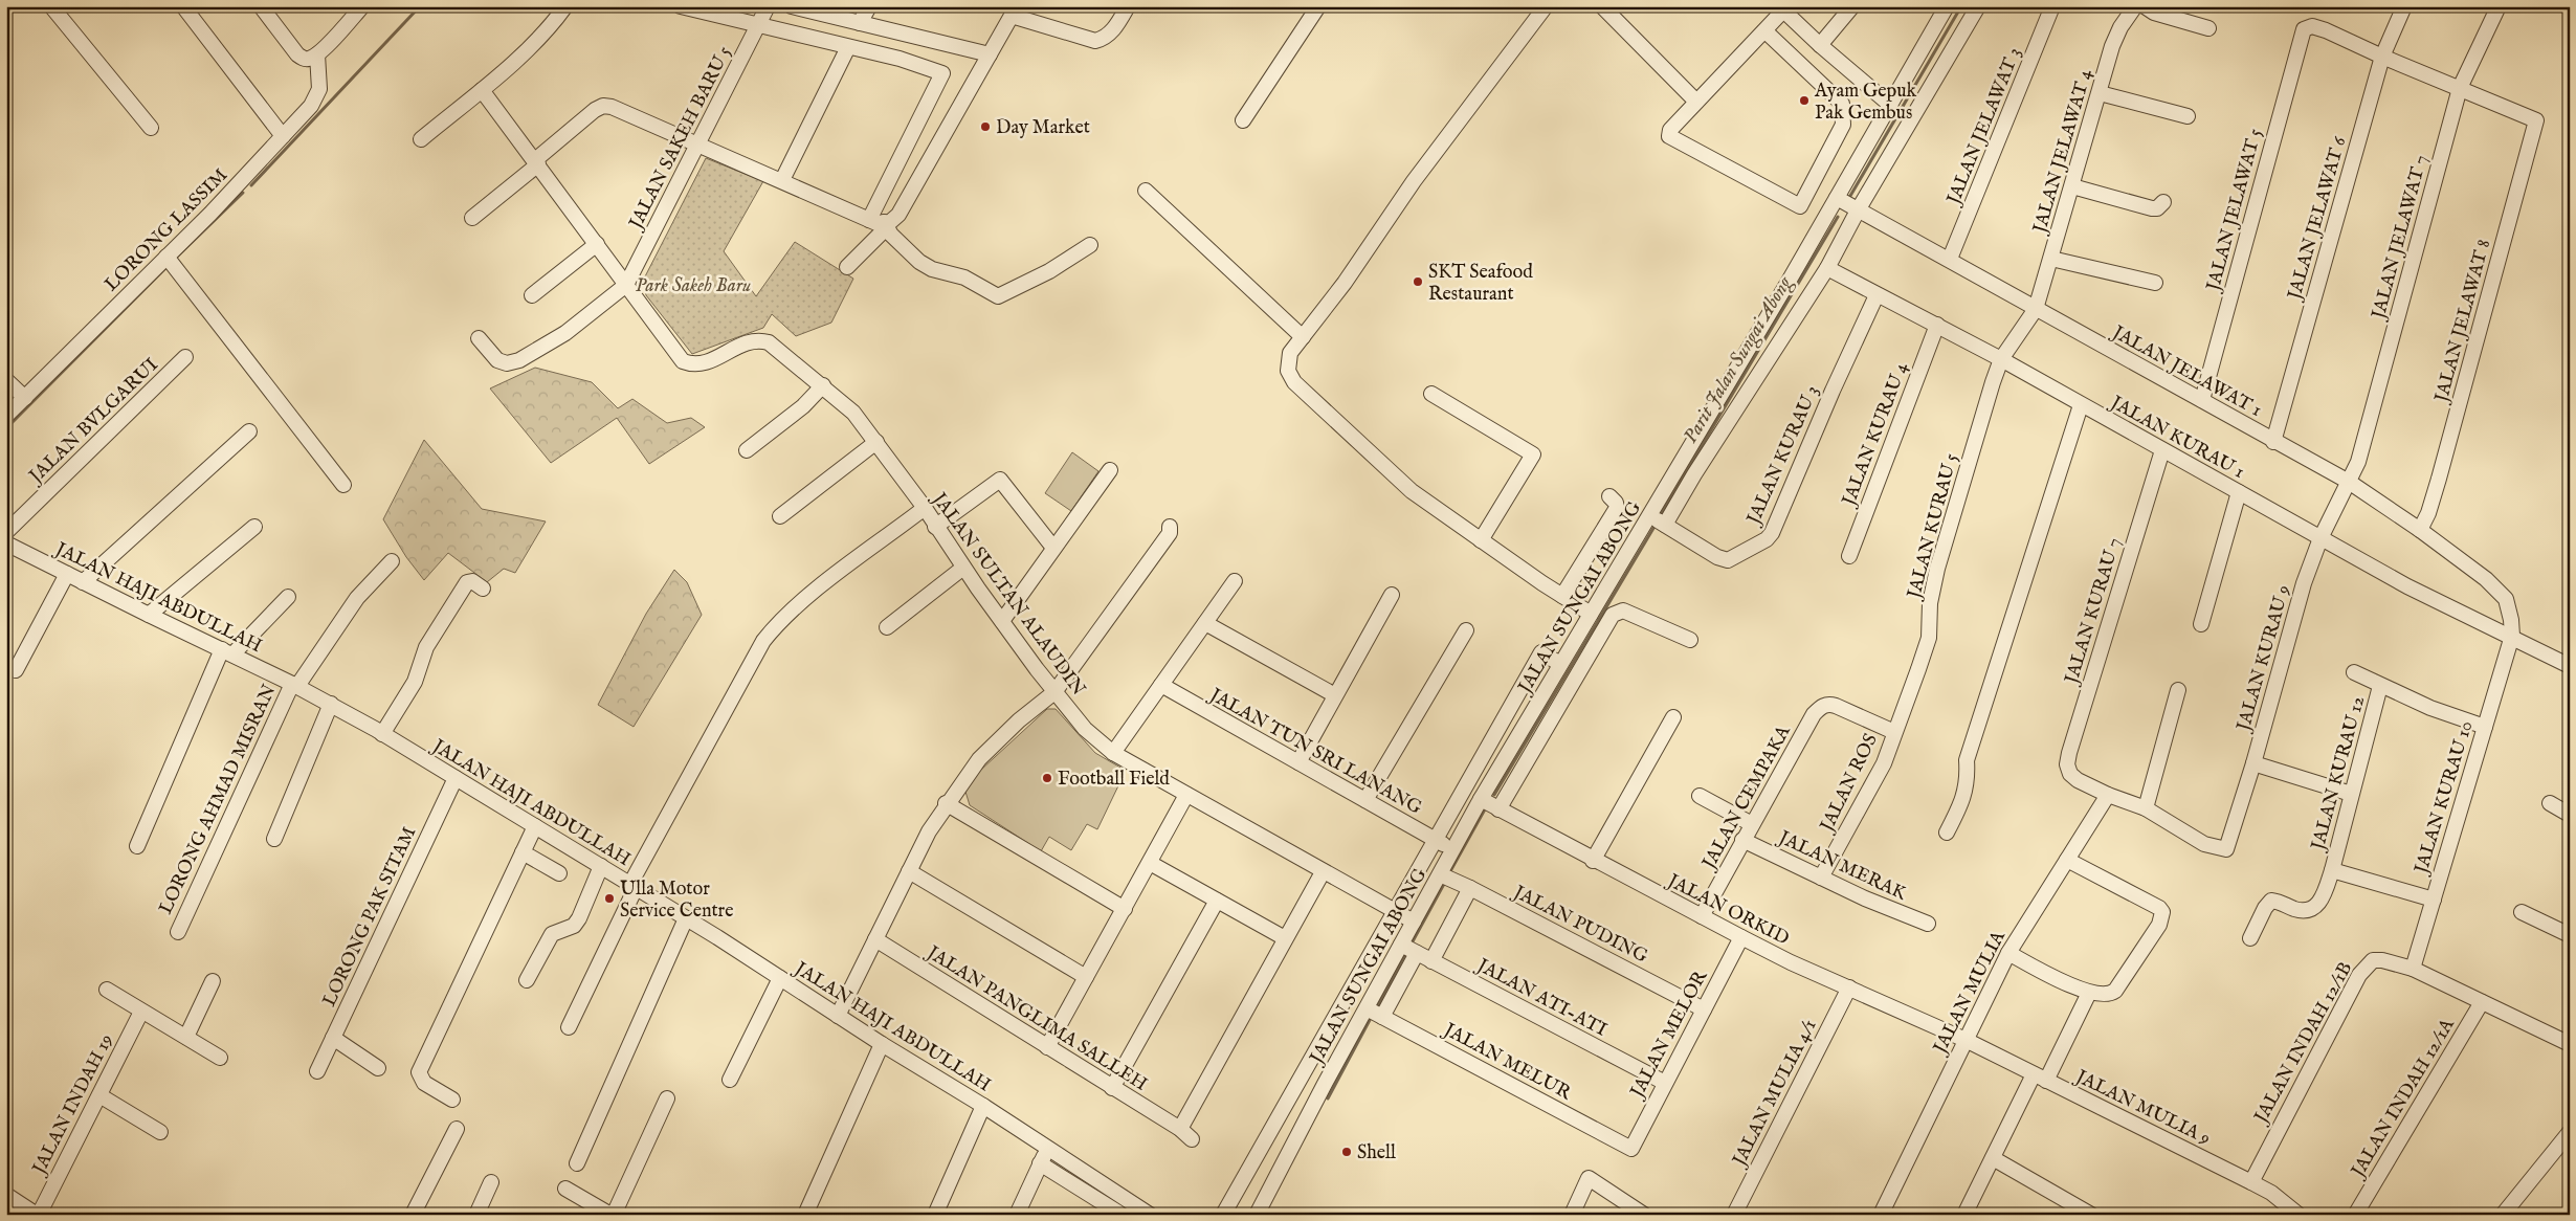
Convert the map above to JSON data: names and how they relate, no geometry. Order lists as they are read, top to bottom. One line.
{"streets":{"street":["JALAN JELAWAT 3","JALAN SAKEH BARU 5","JALAN JELAWAT 4","JALAN JELAWAT 5","JALAN JELAWAT 6","LORONG LASSIM","JALAN JELAWAT 7","JALAN JELAWAT 8","JALAN JELAWAT 1","JALAN BVLGARUI","JALAN KURAU 4","JALAN KURAU 1","JALAN KURAU 3","JALAN KURAU 5","JALAN SULTAN ALAUDIN","JALAN HAJI ABDULLAH","JALAN SUNGAI ABONG","JALAN KURAU 7","JALAN KURAU 9","JALAN TUN SRI LANANG","JALAN KURAU 12","JALAN ROS","JALAN CEMPAKA","JALAN KURAU 10","LORONG AHMAD MISRAN","JALAN MERAK","JALAN ORKID","LORONG PAK SITAM","JALAN PUDING","JALAN MULIA","JALAN ATI-ATI","JALAN PANGLIMA SALLEH","JALAN MELOR","JALAN INDAH 12/1B","JALAN MELUR","JALAN MULIA 4/1","JALAN INDAH 12/1A","JALAN INDAH 19","JALAN MULIA 9"]},"crossings":[["JALAN JELAWAT 3","JALAN JELAWAT 1"],["JALAN SAKEH BARU 5","JALAN SULTAN ALAUDIN"],["JALAN JELAWAT 4","JALAN JELAWAT 1"],["JALAN JELAWAT 4","JALAN KURAU 1"],["JALAN JELAWAT 4","JALAN KURAU 5"],["JALAN JELAWAT 5","JALAN JELAWAT 6"],["JALAN JELAWAT 5","JALAN JELAWAT 1"],["JALAN JELAWAT 6","JALAN JELAWAT 1"],["JALAN JELAWAT 7","JALAN JELAWAT 8"],["JALAN JELAWAT 7","JALAN JELAWAT 1"],["JALAN JELAWAT 7","JALAN KURAU 9"],["JALAN JELAWAT 8","JALAN JELAWAT 1"],["JALAN JELAWAT 1","JALAN KURAU 1"],["JALAN JELAWAT 1","JALAN KURAU 9"],["JALAN JELAWAT 1","JALAN KURAU 10"],["JALAN KURAU 4","JALAN KURAU 1"],["JALAN KURAU 1","JALAN KURAU 3"],["JALAN KURAU 1","JALAN KURAU 5"],["JALAN KURAU 1","JALAN KURAU 7"],["JALAN KURAU 1","JALAN KURAU 9"],["JALAN KURAU 1","JALAN KURAU 10"],["JALAN KURAU 3","JALAN SUNGAI ABONG"],["JALAN KURAU 5","JALAN ROS"],["JALAN KURAU 5","JALAN CEMPAKA"],["JALAN SULTAN ALAUDIN","JALAN SUNGAI ABONG"],["JALAN HAJI ABDULLAH","LORONG AHMAD MISRAN"],["JALAN HAJI ABDULLAH","LORONG PAK SITAM"],["JALAN SUNGAI ABONG","JALAN TUN SRI LANANG"],["JALAN SUNGAI ABONG","JALAN ORKID"],["JALAN SUNGAI ABONG","JALAN PUDING"],["JALAN SUNGAI ABONG","JALAN ATI-ATI"],["JALAN SUNGAI ABONG","JALAN MELUR"],["JALAN KURAU 7","JALAN MULIA"],["JALAN ROS","JALAN CEMPAKA"],["JALAN ROS","JALAN MERAK"],["JALAN CEMPAKA","JALAN MERAK"],["JALAN CEMPAKA","JALAN ORKID"],["JALAN KURAU 10","JALAN INDAH 12/1B"],["JALAN ORKID","JALAN MULIA"],["JALAN ORKID","JALAN MELOR"],["JALAN ORKID","JALAN MULIA 4/1"],["JALAN ORKID","JALAN MULIA 9"],["JALAN PUDING","JALAN MELOR"],["JALAN MULIA","JALAN MULIA 9"],["JALAN ATI-ATI","JALAN MELOR"],["JALAN MELOR","JALAN MELUR"],["JALAN INDAH 12/1B","JALAN MULIA 9"]],"water":["Parit Jalan Sungai Abong"],"parks":["Park Sakeh Baru"],"places":["Ayam Gepuk Pak Gembus","Day Market","SKT Seafood Restaurant","Football Field","Ulla Motor Service Centre","Shell"]}
